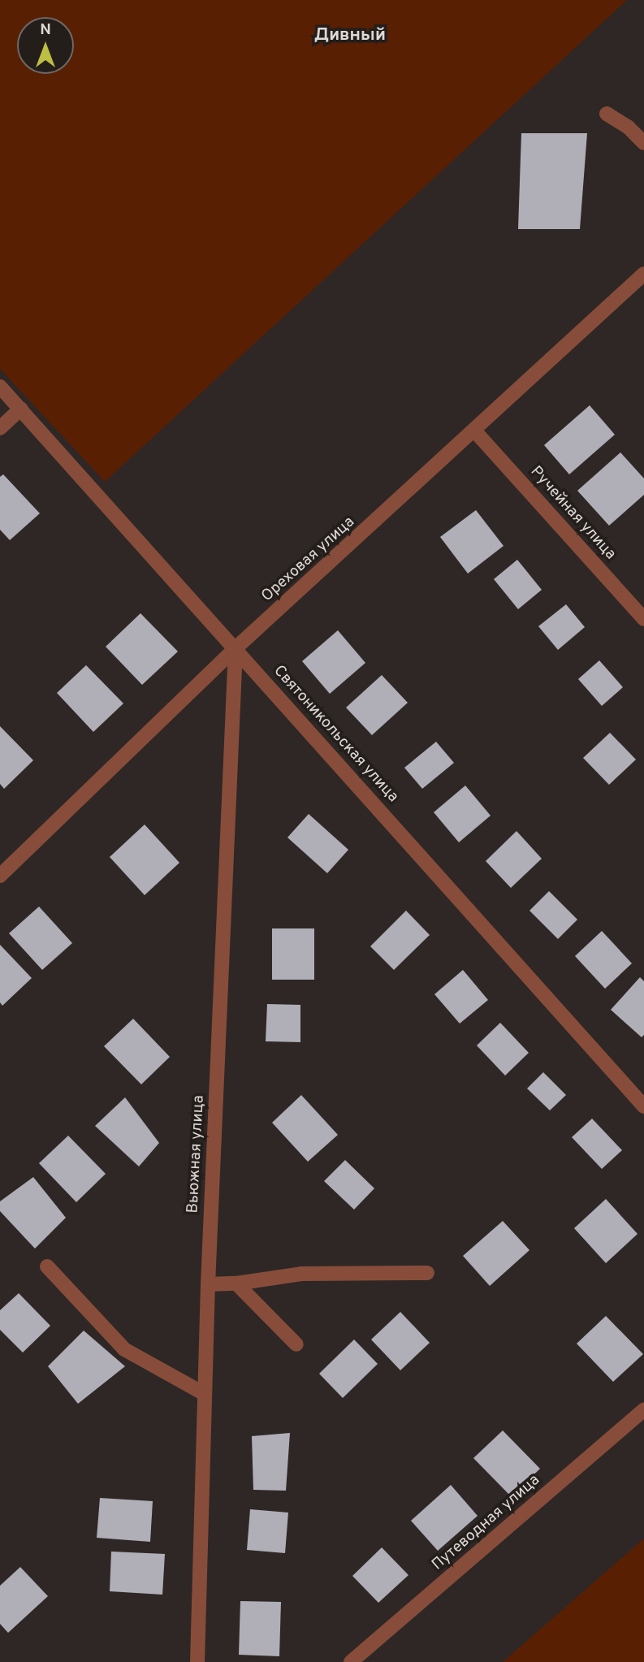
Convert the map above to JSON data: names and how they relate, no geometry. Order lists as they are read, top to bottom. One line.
{"streets":{"street":["Ручейная улица","Ореховая улица","Святоникольская улица","Вьюжная улица","Путеводная улица"]},"crossings":[["Ручейная улица","Ореховая улица"],["Ореховая улица","Святоникольская улица"],["Ореховая улица","Вьюжная улица"],["Святоникольская улица","Вьюжная улица"]],"districts":["Дивный"],"north":"top"}
